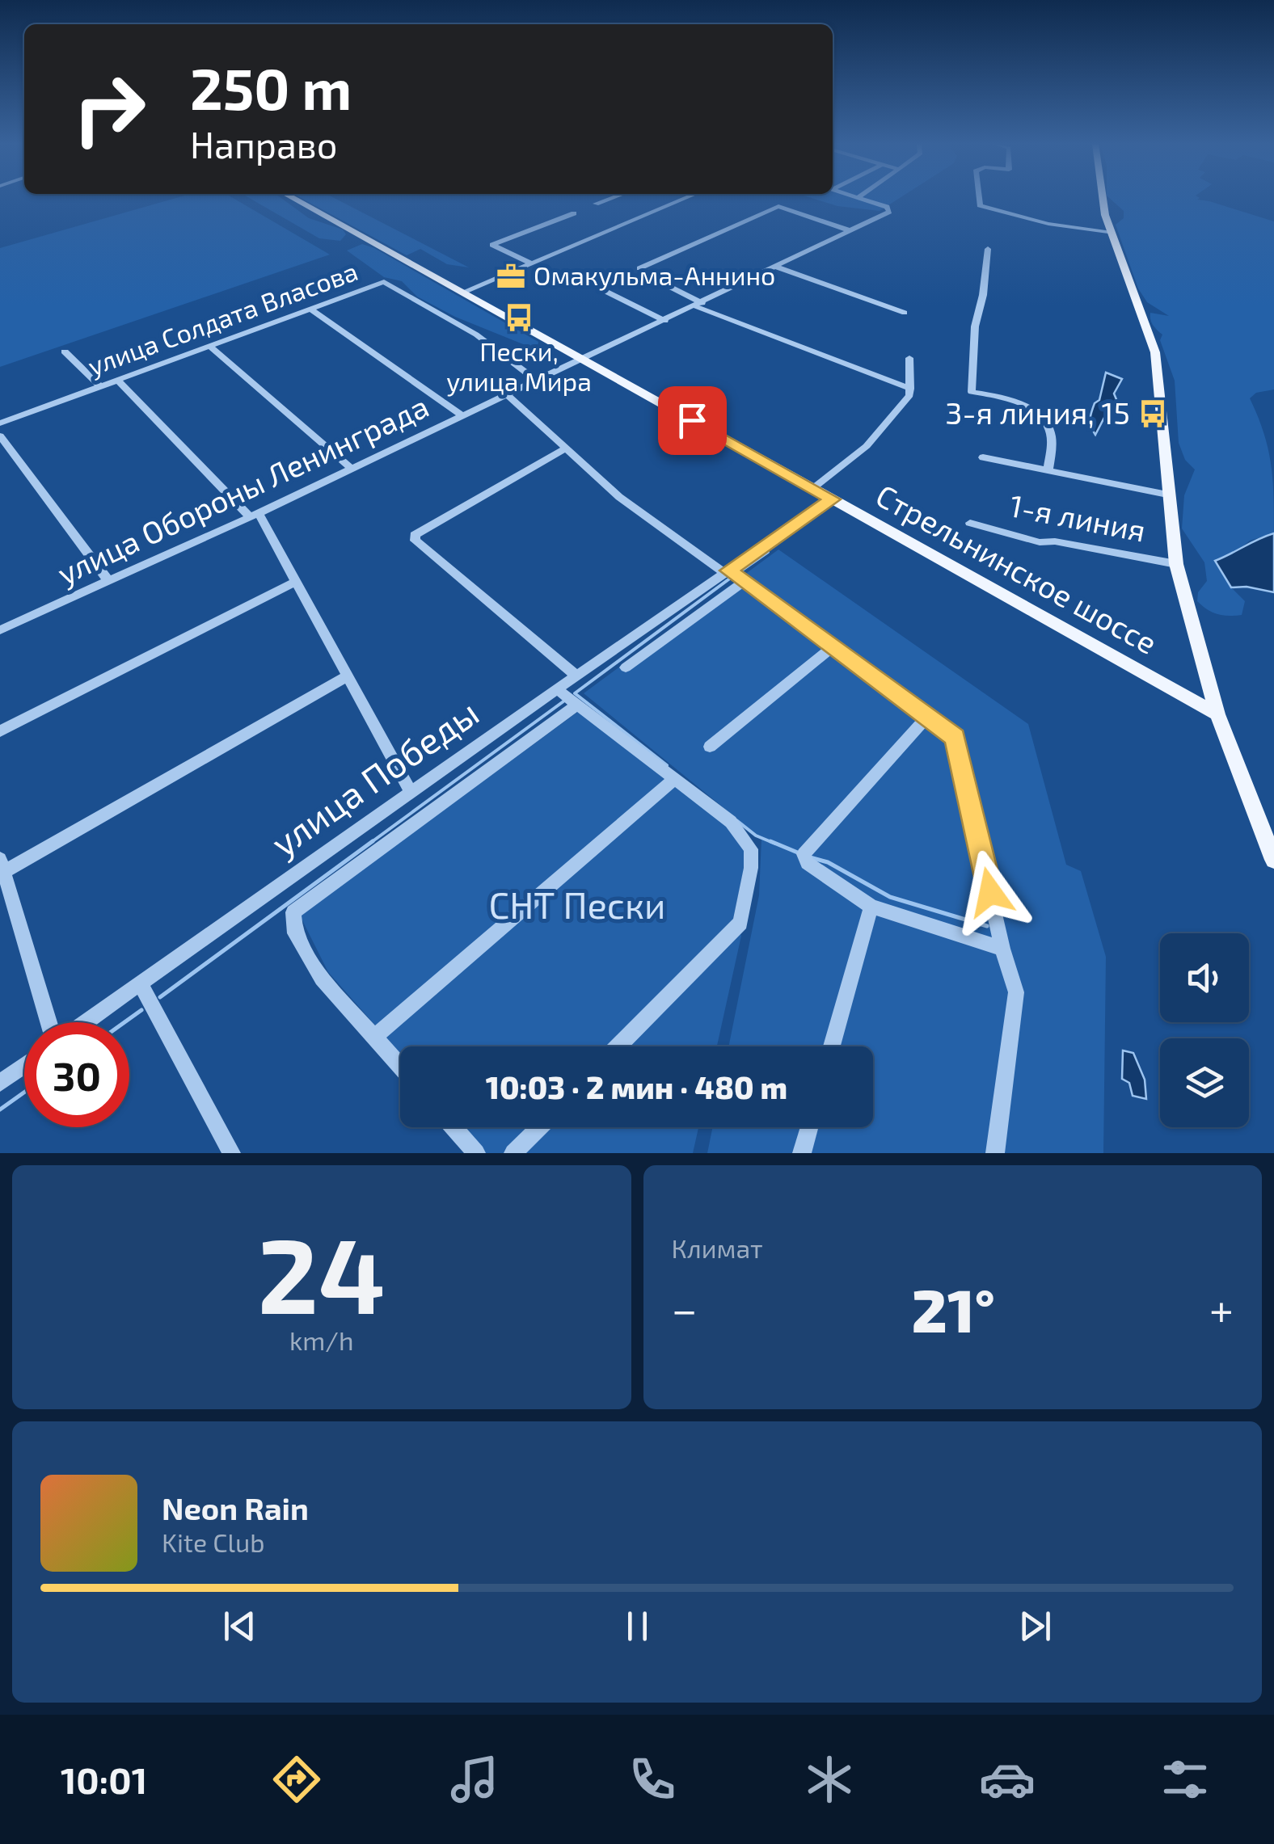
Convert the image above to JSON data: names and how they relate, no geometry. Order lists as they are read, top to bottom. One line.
{"streets":{"main road":["Стрельнинское шоссе"],"street":["улица Солдата Власова","улица Обороны Ленинграда","1-я линия","улица Победы"]},"crossings":[["улица Солдата Власова","улица Обороны Ленинграда"],["улица Обороны Ленинграда","Стрельнинское шоссе"],["Стрельнинское шоссе","улица Победы"]],"parks":["СНТ Пески"],"places":{"office":["Омакульма-Аннино"],"bus stop":["Пески, улица Мира","3-я линия, 15"]},"page":{"turn":["250 m","Направо"],"limit":"30","trip":"10:03 · 2 мин · 480 m","tile":[["24","km/h"],"Климат"],"heat":["−","21°","+"],"song":["Neon Rain","Kite Club"],"tabs":"10:01"}}
